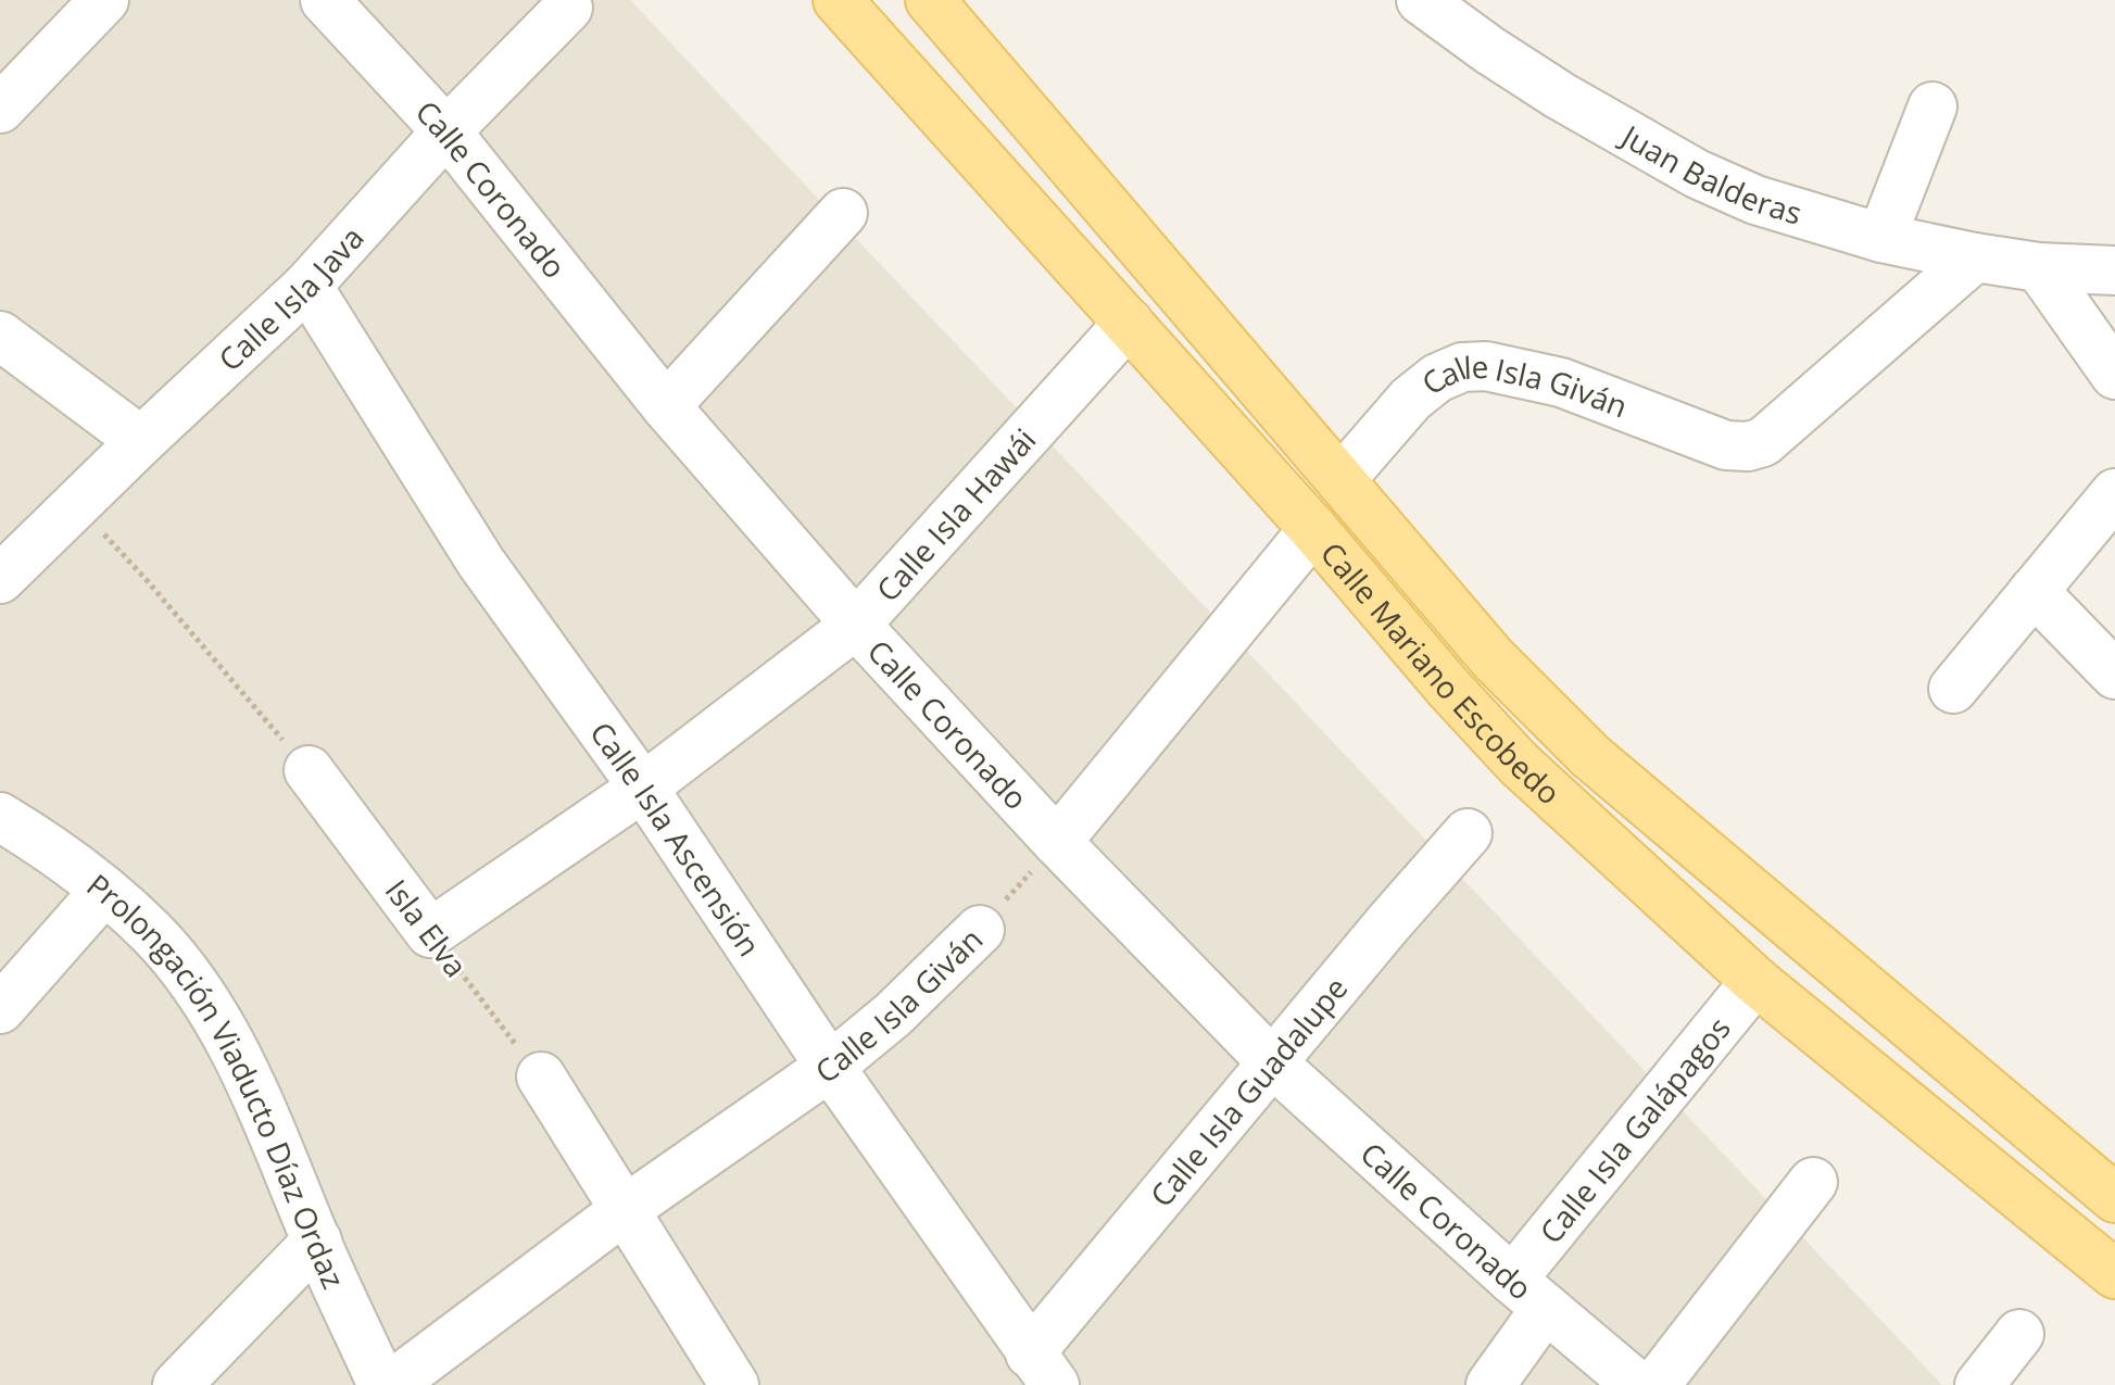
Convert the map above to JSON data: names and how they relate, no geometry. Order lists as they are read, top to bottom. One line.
{"streets":{"main road":["Calle Mariano Escobedo"],"street":["Juan Balderas","Calle Coronado","Calle Isla Java","Calle Isla Giván","Calle Isla Hawái","Calle Isla Ascensión","Isla Elva","Prolongación Viaducto Díaz Ordaz","Calle Isla Guadalupe","Calle Isla Galápagos"]},"crossings":[["Juan Balderas","Calle Isla Giván"],["Calle Coronado","Calle Isla Java"],["Calle Coronado","Calle Isla Giván"],["Calle Coronado","Calle Isla Hawái"],["Calle Coronado","Calle Isla Guadalupe"],["Calle Coronado","Calle Isla Galápagos"],["Calle Isla Java","Calle Isla Ascensión"],["Calle Isla Giván","Calle Mariano Escobedo"],["Calle Isla Giván","Calle Isla Ascensión"],["Calle Isla Hawái","Calle Mariano Escobedo"],["Calle Isla Hawái","Calle Isla Ascensión"],["Calle Isla Hawái","Isla Elva"],["Calle Mariano Escobedo","Calle Isla Galápagos"],["Calle Isla Ascensión","Calle Isla Guadalupe"]]}
